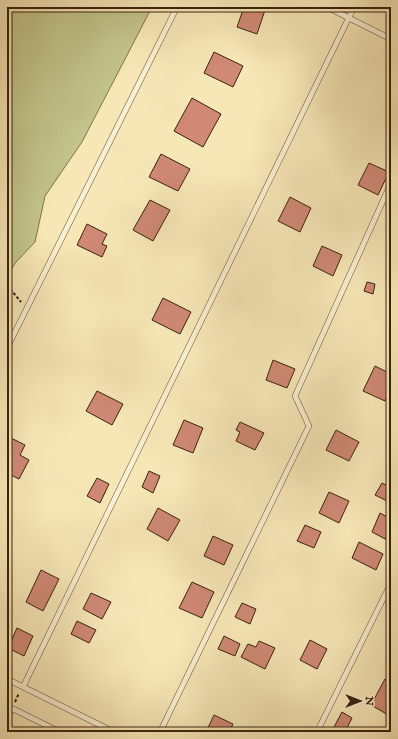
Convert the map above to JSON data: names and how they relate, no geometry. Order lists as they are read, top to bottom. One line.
{"north":"right"}
